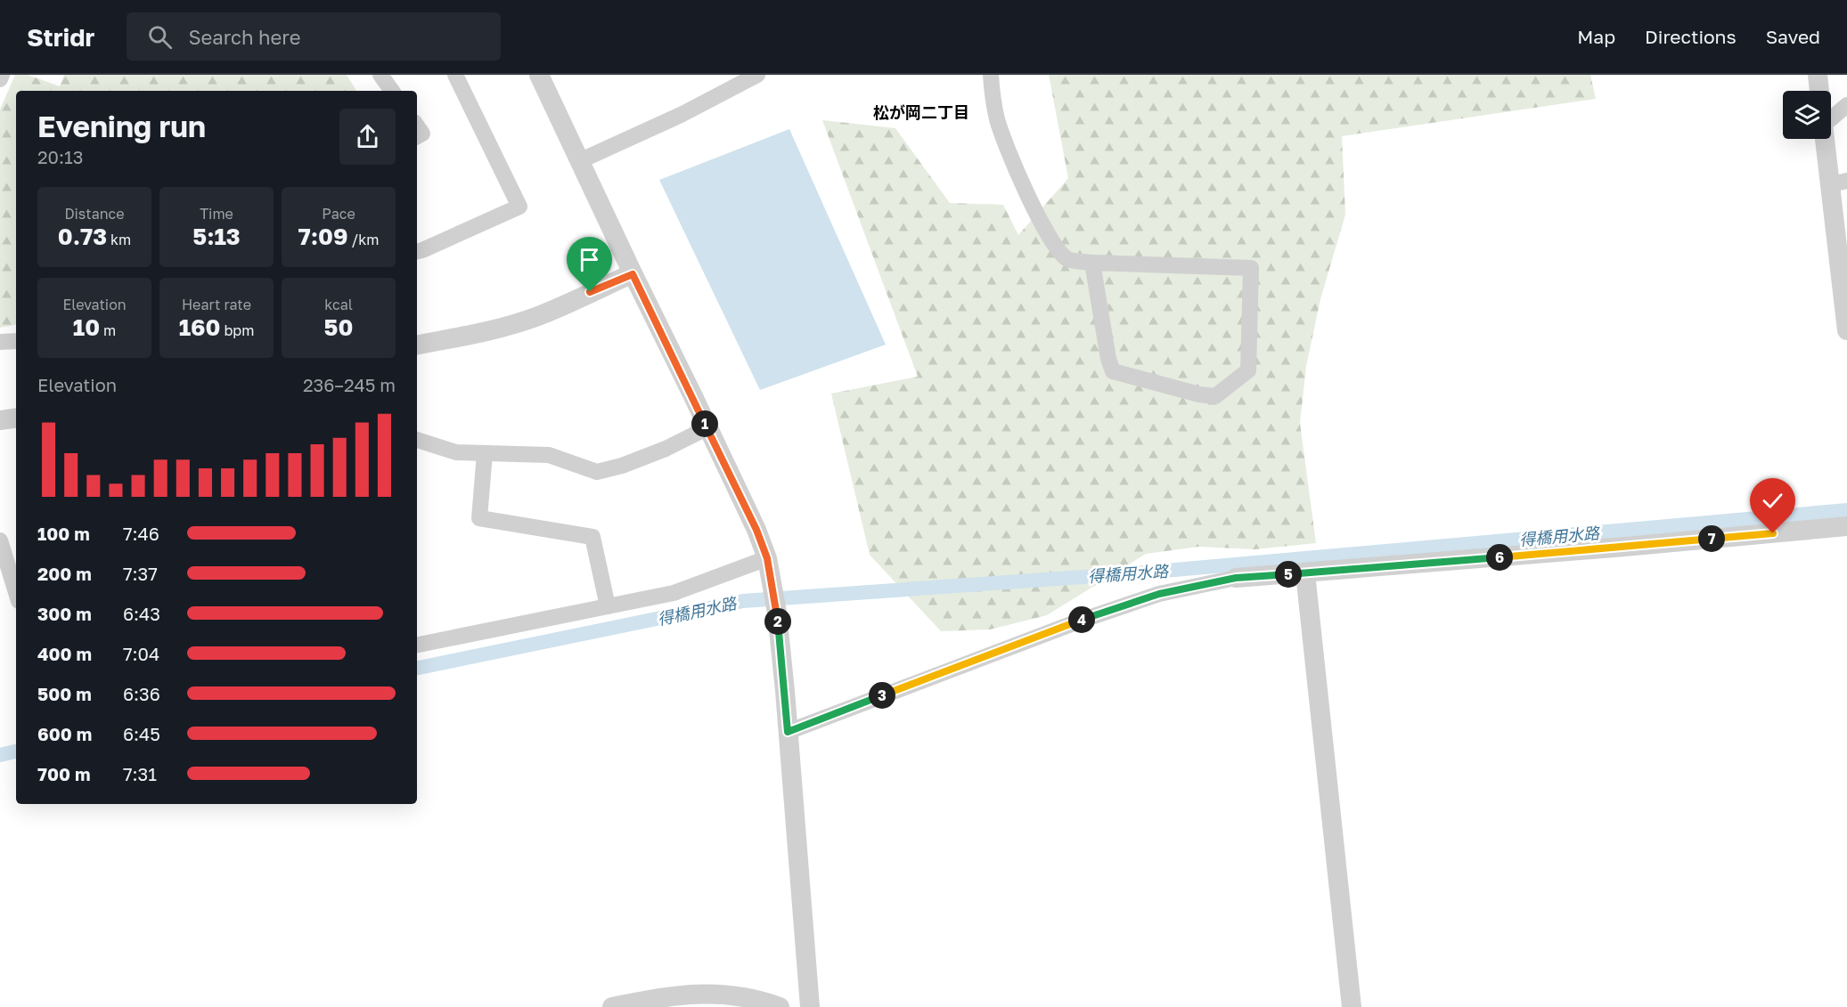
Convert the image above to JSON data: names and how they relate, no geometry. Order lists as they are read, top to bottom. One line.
{"districts":["松が岡二丁目"],"water":["得橋用水路"],"page":{"header":"Stridr","search":"Search here","nav":["Map","Directions","Saved"],"heading":["Evening run","20:13"],"stats":[["Distance","0.73 km"],["Time","5:13"],["Pace","7:09 /km"],["Elevation","10 m"],["Heart rate","160 bpm"],["kcal","50"]],"chart":["Elevation","236–245 m"],"pins":["1","7","6","5","4","2","3"],"list":[{"name":"100 m","note":"7:46"},{"name":"200 m","note":"7:37"},{"name":"300 m","note":"6:43"},{"name":"400 m","note":"7:04"},{"name":"500 m","note":"6:36"},{"name":"600 m","note":"6:45"},{"name":"700 m","note":"7:31"}]}}
